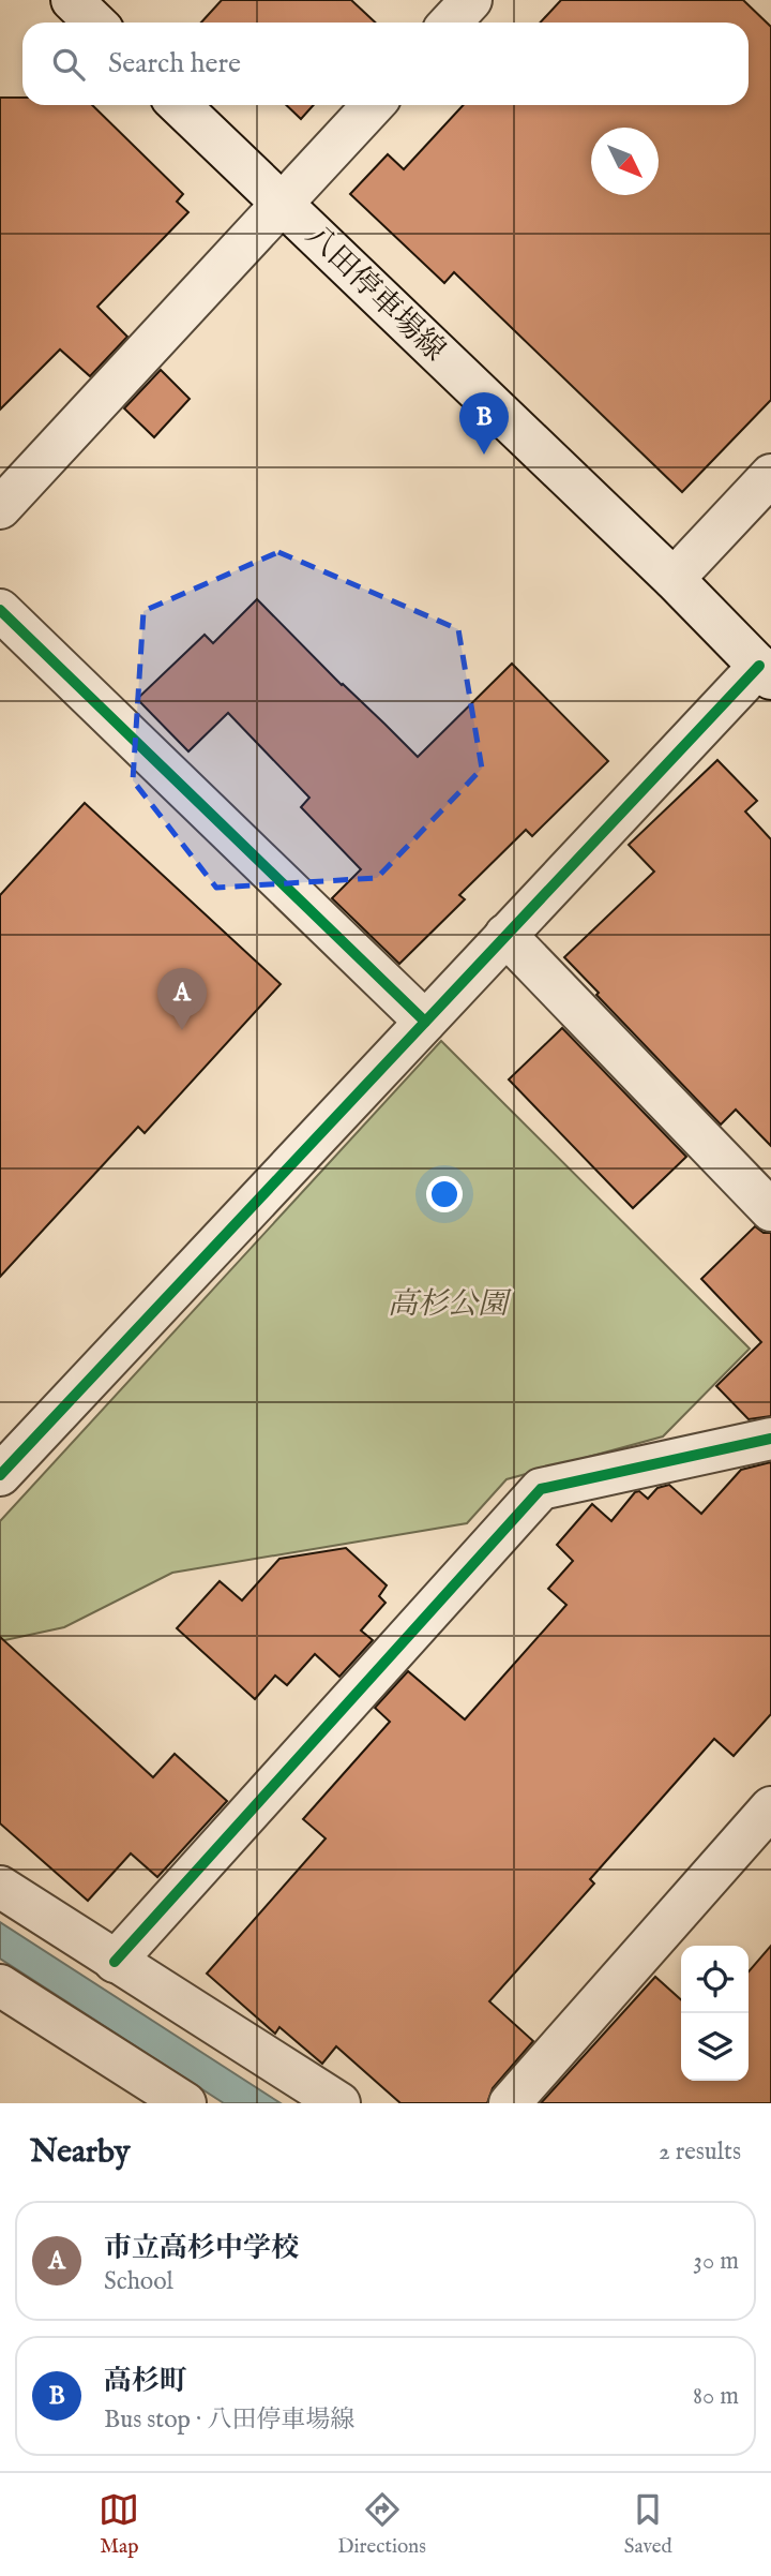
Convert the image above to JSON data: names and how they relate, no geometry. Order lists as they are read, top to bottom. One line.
{"streets":{"street":["八田停車場線"]},"parks":["高杉公園"],"north":"bottom right","page":{"search":"Search here","pins":["B","A"],"heading":["Nearby","2 results"],"list":[{"mark":"A","name":"市立高杉中学校","note":"School","value":"30 m"},{"mark":"B","name":"高杉町","note":"Bus stop · 八田停車場線","value":"80 m"}],"nav":["Map","Directions","Saved"]}}
